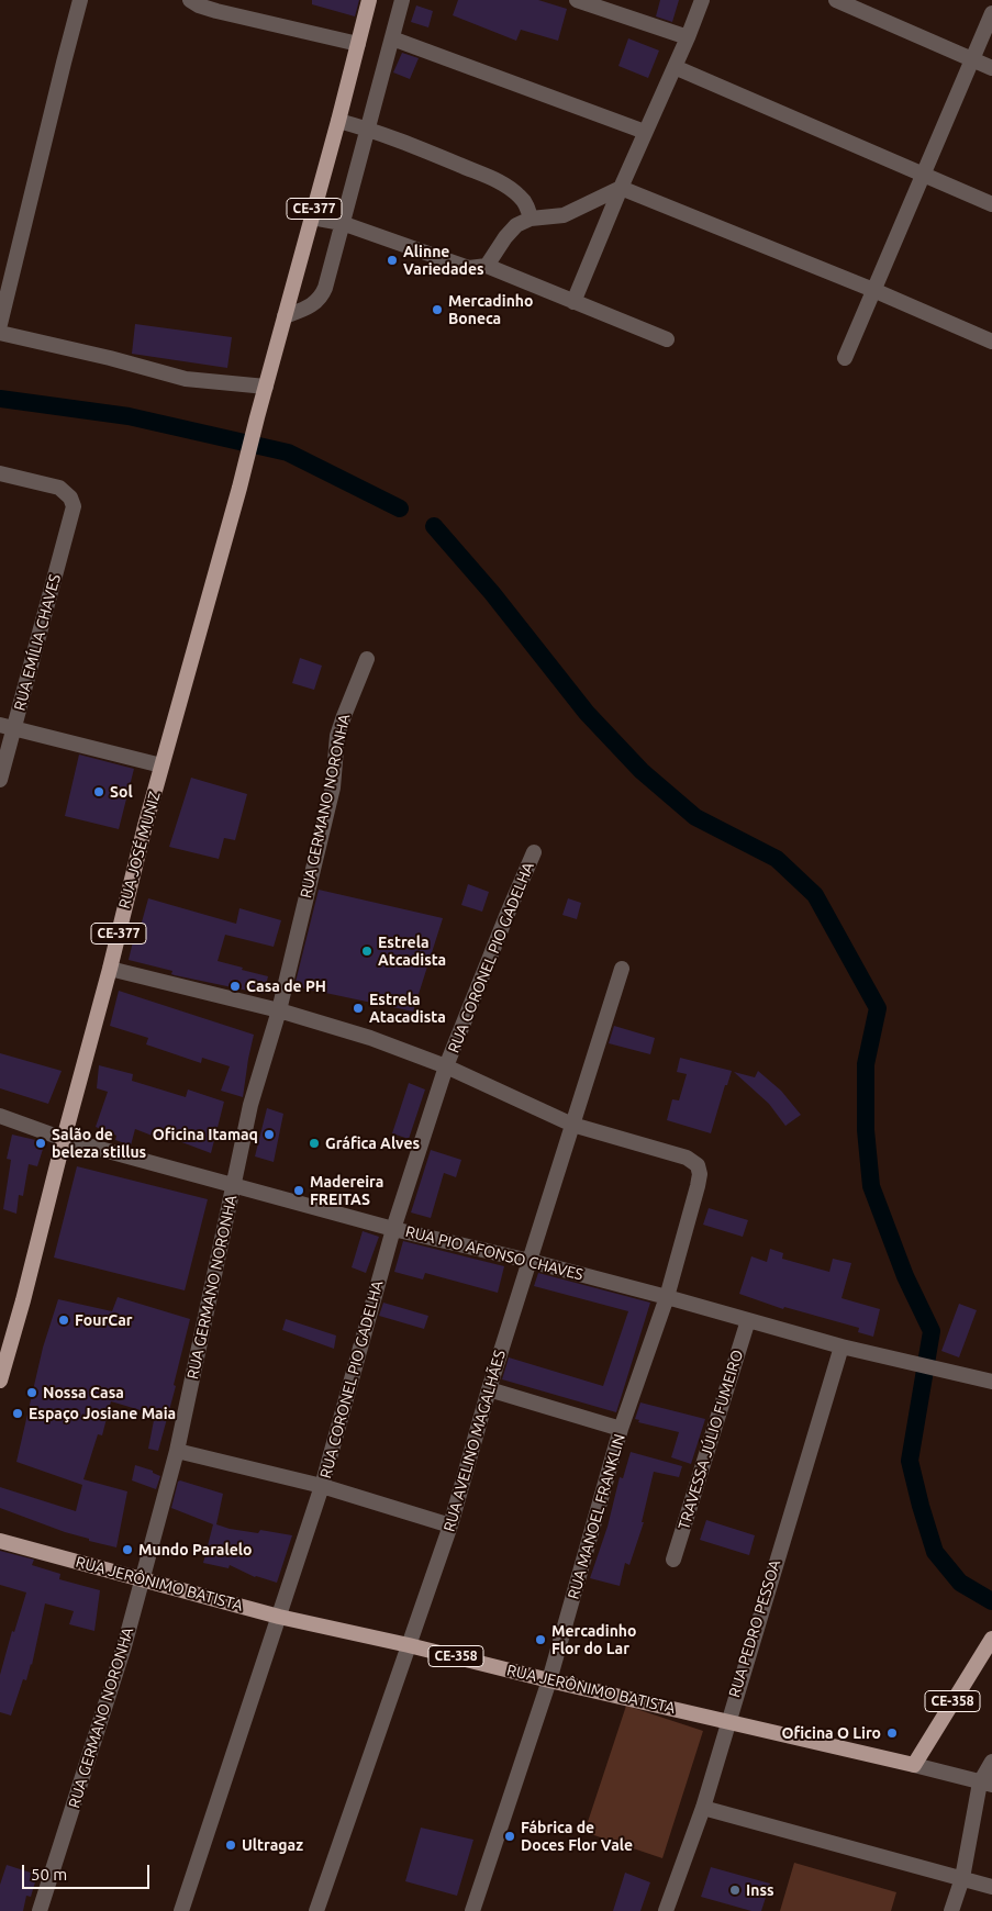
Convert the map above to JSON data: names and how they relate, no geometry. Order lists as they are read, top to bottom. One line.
{"streets":{"main road":["CE-377","RUA JOSÉ MUNIZ","RUA JERÔNIMO BATISTA","CE-358"],"street":["RUA EMÍLIA CHAVES","RUA GERMANO NORONHA","RUA CORONEL PIO GADELHA","RUA PIO AFONSO CHAVES","TRAVESSA JÚLIO FUMEIRO","RUA AVELINO MAGALHÃES","RUA MANOEL FRANKLIN","RUA PEDRO PESSOA"]},"crossings":[["CE-377","RUA JOSÉ MUNIZ"],["RUA GERMANO NORONHA","RUA PIO AFONSO CHAVES"],["RUA GERMANO NORONHA","RUA JERÔNIMO BATISTA"],["RUA JOSÉ MUNIZ","RUA PIO AFONSO CHAVES"],["RUA CORONEL PIO GADELHA","RUA PIO AFONSO CHAVES"],["RUA CORONEL PIO GADELHA","RUA JERÔNIMO BATISTA"],["RUA PIO AFONSO CHAVES","TRAVESSA JÚLIO FUMEIRO"],["RUA PIO AFONSO CHAVES","RUA AVELINO MAGALHÃES"],["RUA PIO AFONSO CHAVES","RUA MANOEL FRANKLIN"],["RUA PIO AFONSO CHAVES","RUA PEDRO PESSOA"],["RUA AVELINO MAGALHÃES","RUA MANOEL FRANKLIN"],["RUA AVELINO MAGALHÃES","RUA JERÔNIMO BATISTA"],["RUA MANOEL FRANKLIN","RUA JERÔNIMO BATISTA"],["RUA JERÔNIMO BATISTA","RUA PEDRO PESSOA"],["RUA JERÔNIMO BATISTA","CE-358"]],"places":["Alinne Variedades","Mercadinho Boneca","Sol","Estrela Atcadista","Casa de PH","Estrela Atacadista","Oficina Itamaq","Salão de beleza stillus","Gráfica Alves","Madereira FREITAS","FourCar","Nossa Casa","Espaço Josiane Maia","Mundo Paralelo","Mercadinho Flor do Lar","Oficina O Liro","Fábrica de Doces Flor Vale","Ultragaz","Inss"],"scale_bar":"50 m"}
